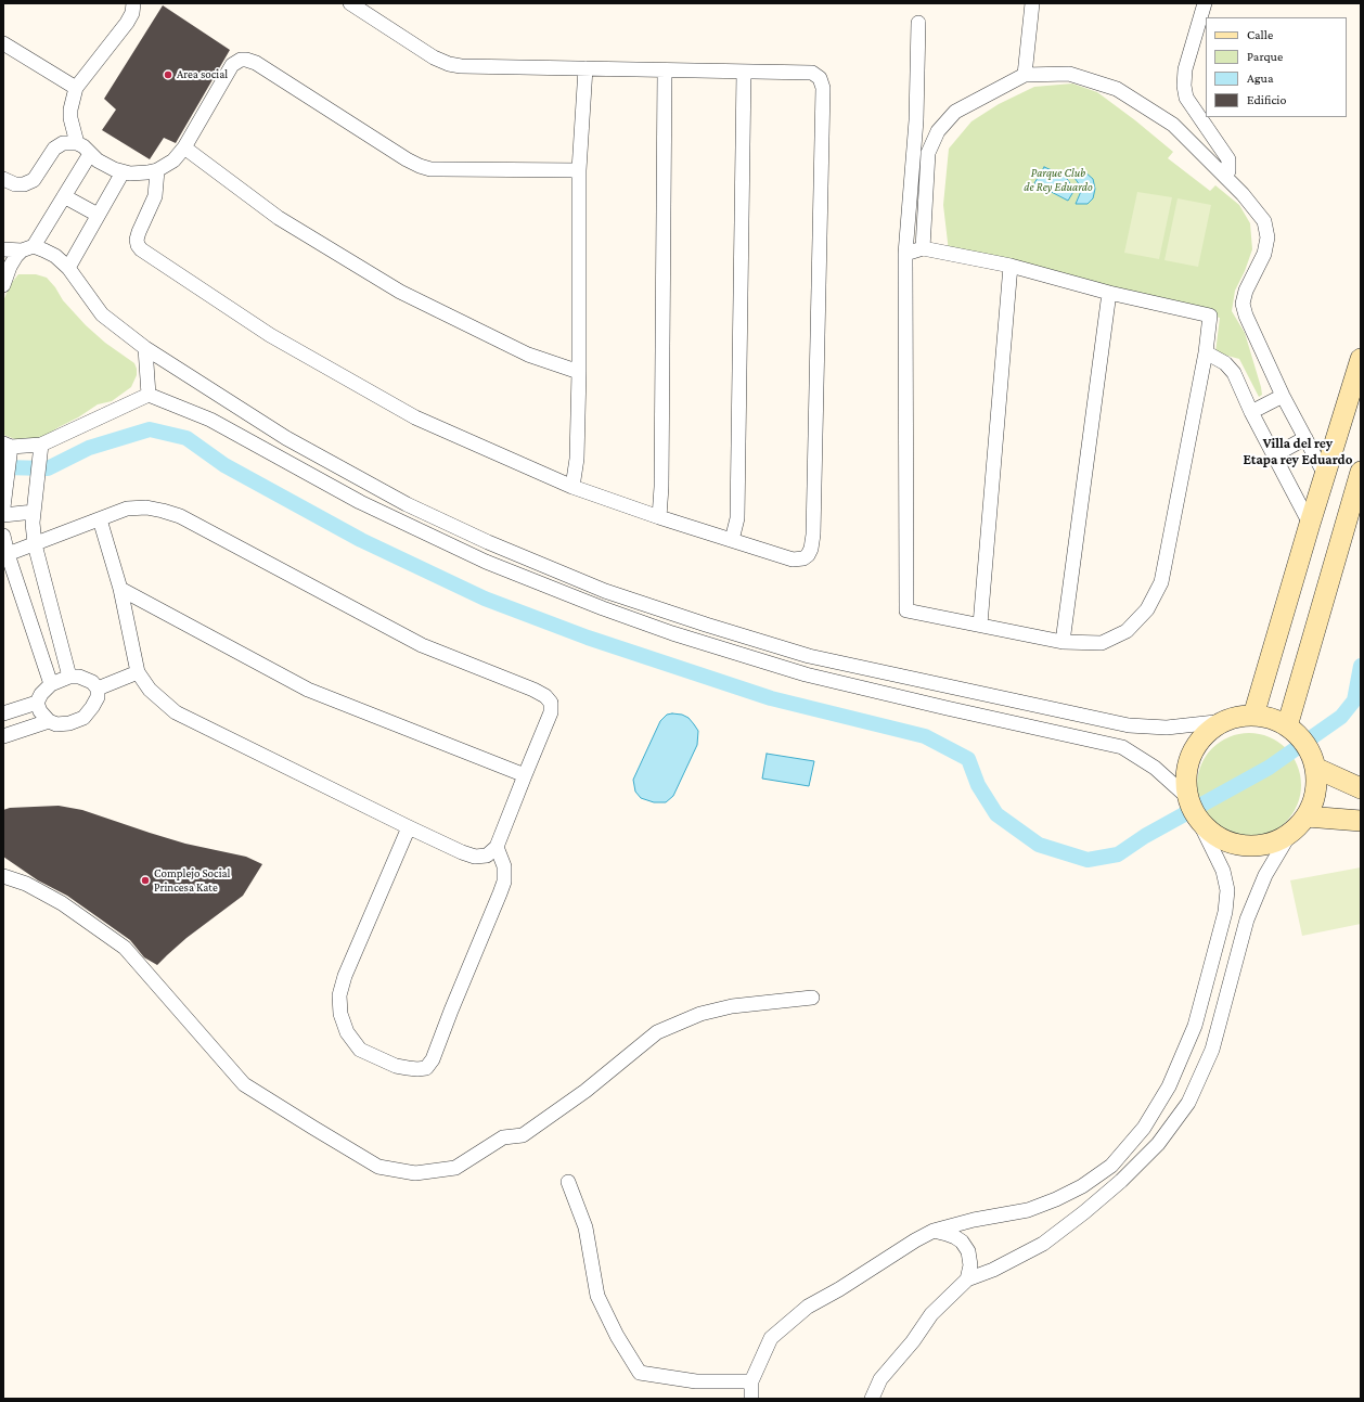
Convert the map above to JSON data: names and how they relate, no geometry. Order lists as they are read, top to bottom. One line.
{"districts":["Villa del rey Etapa rey Eduardo"],"parks":["Parque Club de Rey Eduardo"],"places":["Area social","Complejo Social Princesa Kate"],"legend":["Calle","Parque","Agua","Edificio"]}
